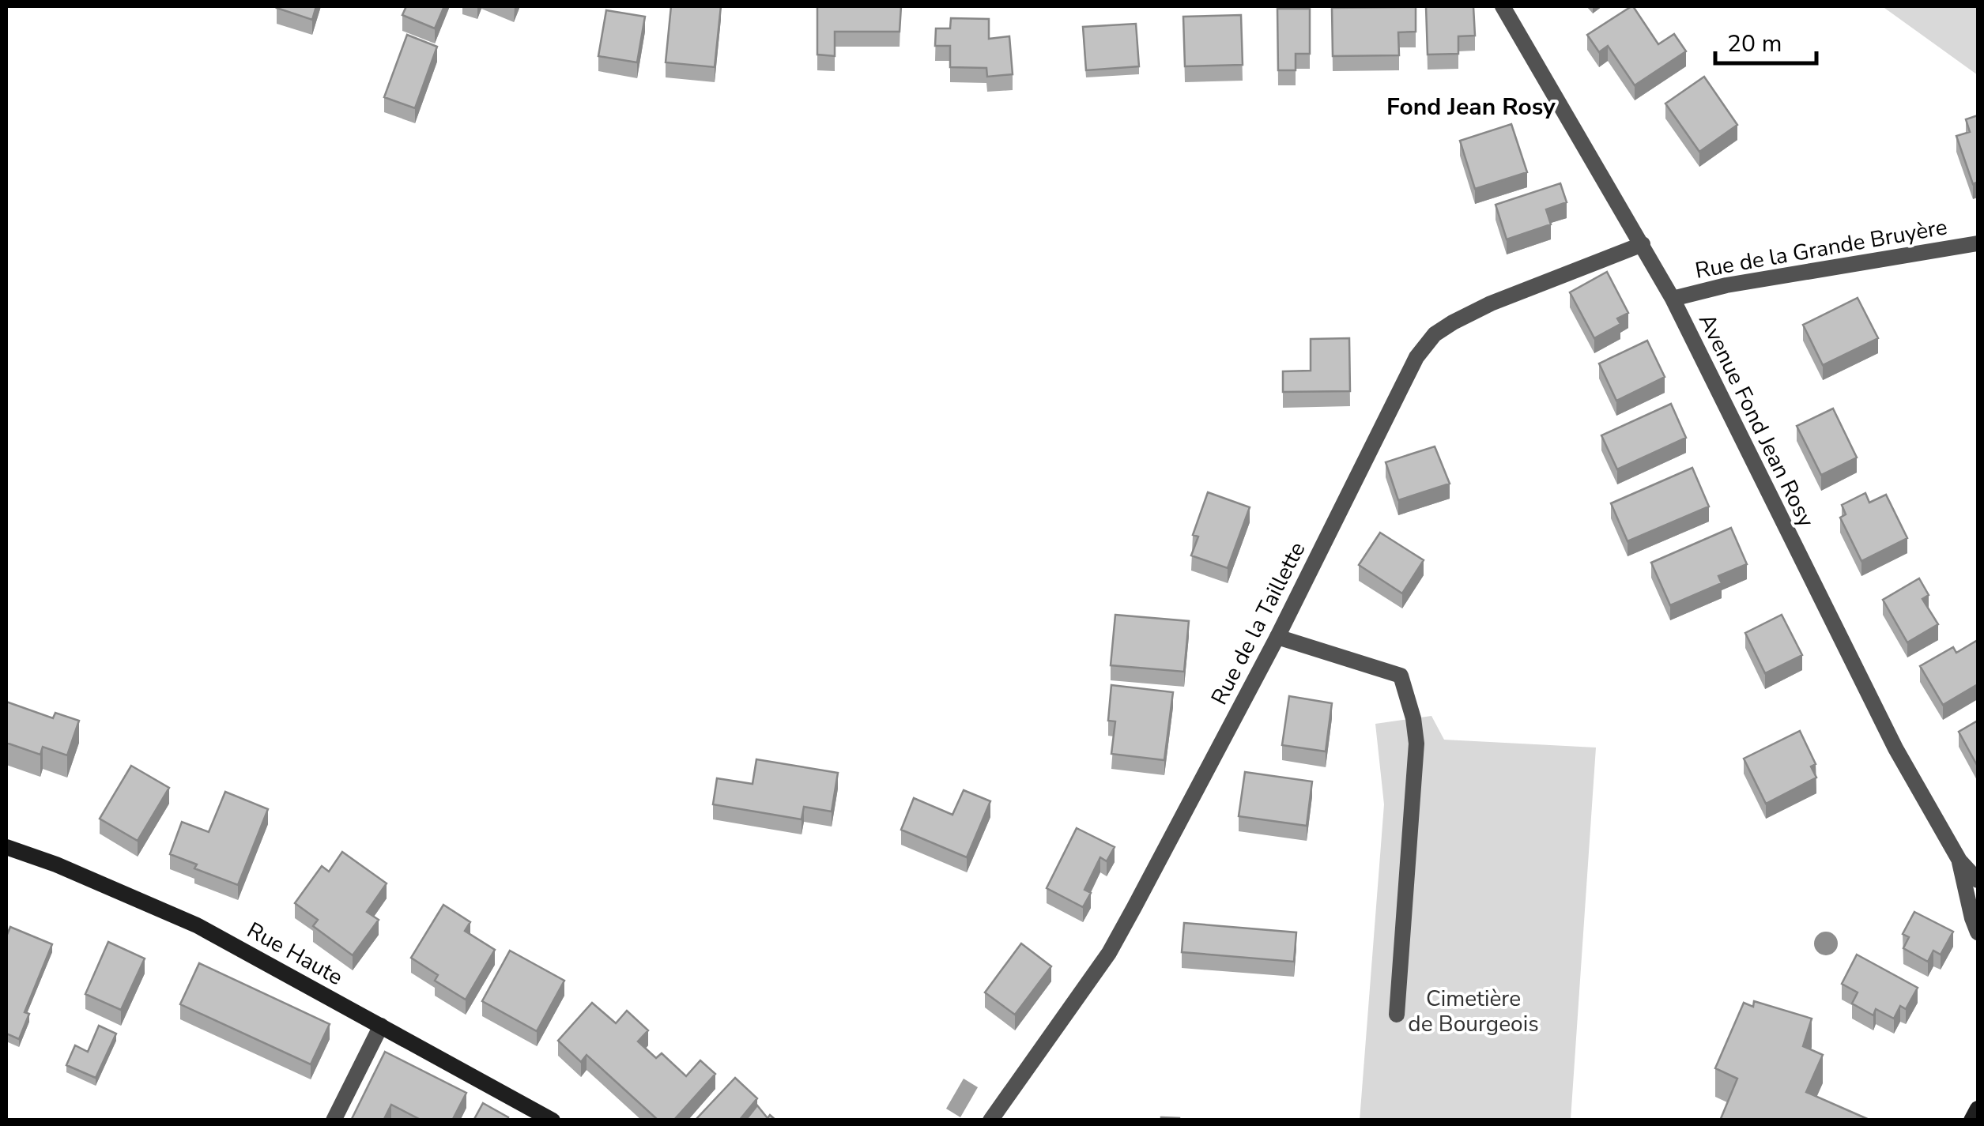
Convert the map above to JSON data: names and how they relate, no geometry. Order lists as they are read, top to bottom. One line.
{"streets":{"street":["Rue de la Grande Bruyère","Avenue Fond Jean Rosy","Rue de la Taillette","Rue Haute"]},"crossings":[["Rue de la Grande Bruyère","Avenue Fond Jean Rosy"],["Avenue Fond Jean Rosy","Rue de la Taillette"]],"districts":["Fond Jean Rosy"],"parks":["Cimetière de Bourgeois"],"scale_bar":"20 m"}
